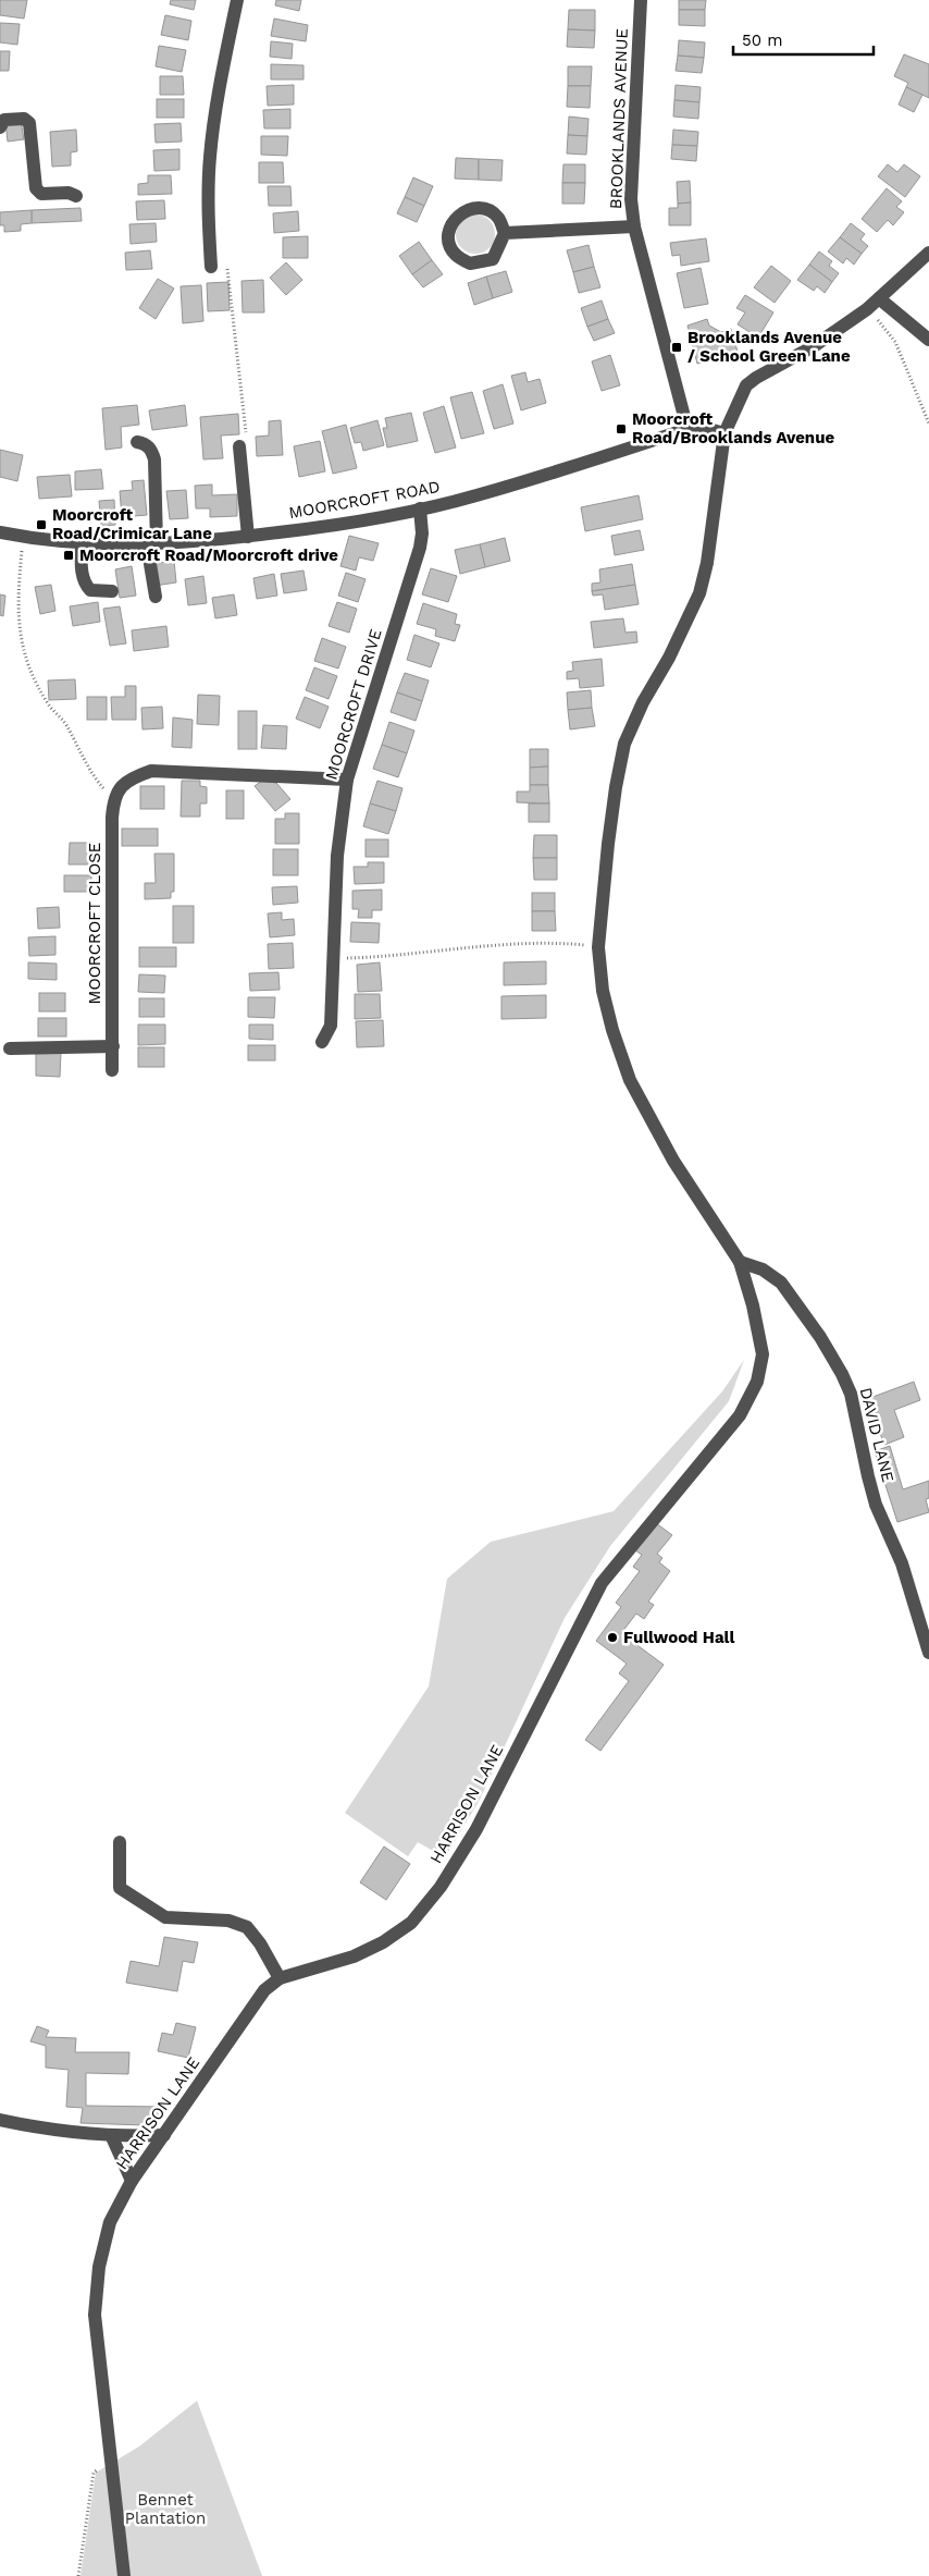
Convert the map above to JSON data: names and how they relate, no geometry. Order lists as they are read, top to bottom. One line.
{"streets":{"street":["BROOKLANDS AVENUE","MOORCROFT ROAD","MOORCROFT DRIVE","MOORCROFT CLOSE","DAVID LANE","HARRISON LANE"]},"crossings":[["BROOKLANDS AVENUE","MOORCROFT ROAD"],["MOORCROFT ROAD","MOORCROFT DRIVE"],["MOORCROFT ROAD","HARRISON LANE"],["DAVID LANE","HARRISON LANE"]],"parks":["Bennet Plantation"],"places":{"transit":["Brooklands Avenue / School Green Lane","Moorcroft Road/Brooklands Avenue","Moorcroft Road/Crimicar Lane","Moorcroft Road/Moorcroft drive"],"other":["Fullwood Hall"]},"scale_bar":"50 m"}
